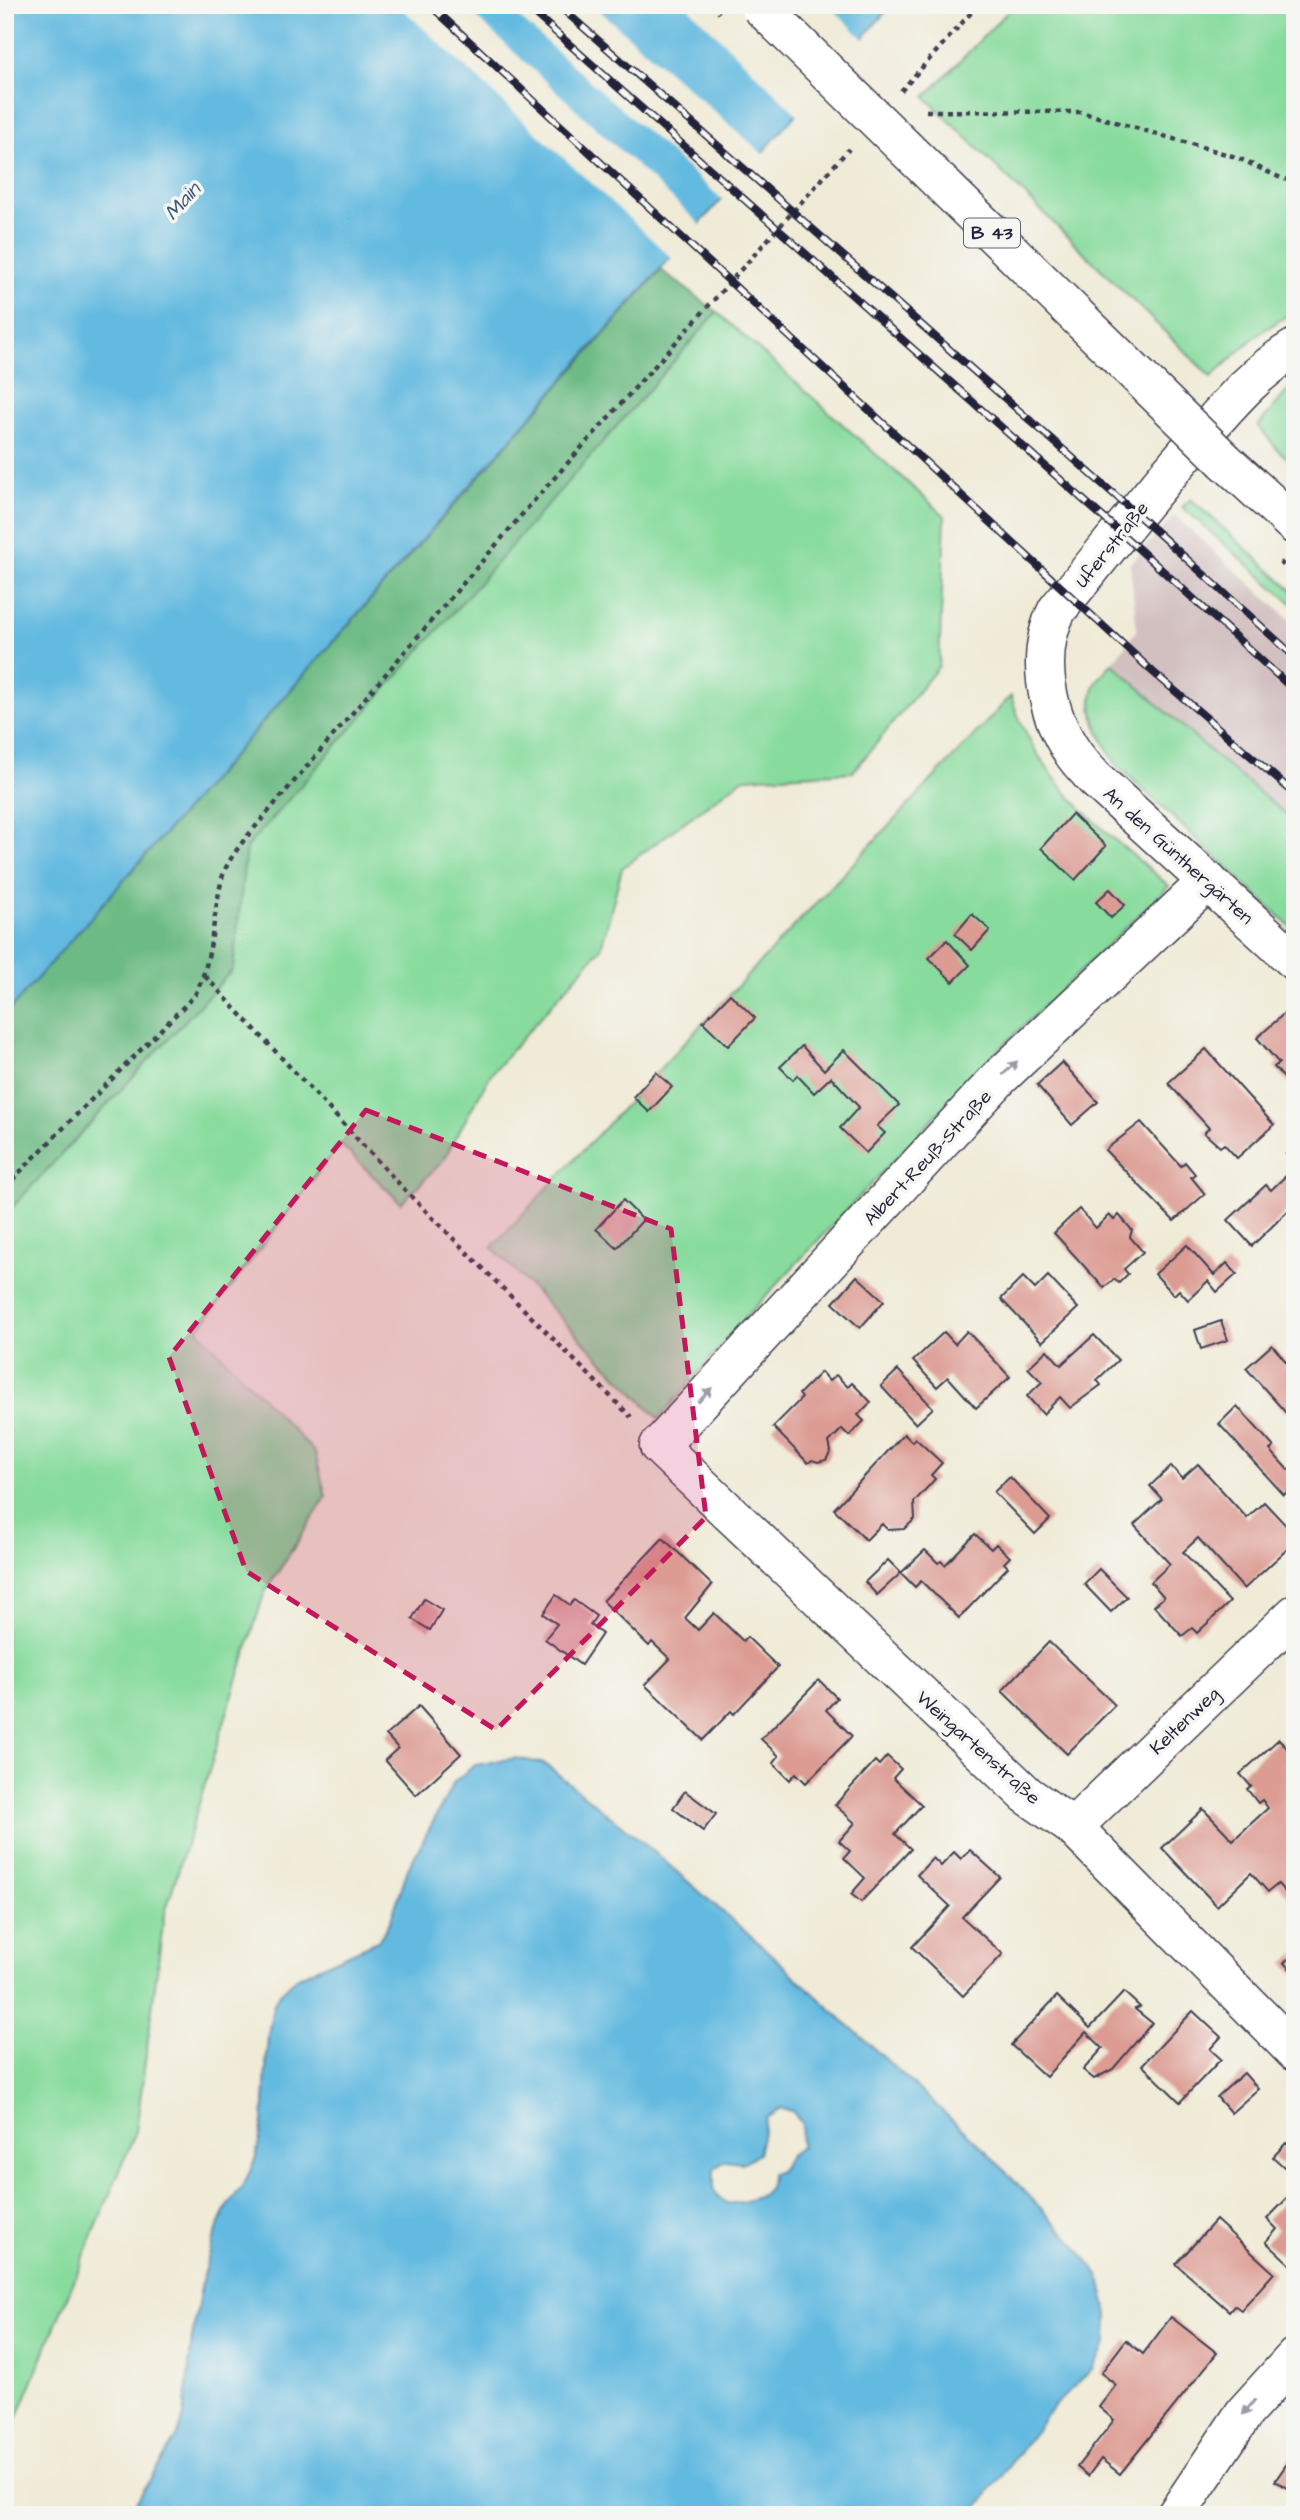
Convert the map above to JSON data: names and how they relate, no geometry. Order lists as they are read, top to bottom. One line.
{"streets":{"street":["B 43","Uferstraße","An den Günthergärten","Albert-Reuß-Straße","Keltenweg","Weingartenstraße"]},"crossings":[["Uferstraße","An den Günthergärten"],["An den Günthergärten","Albert-Reuß-Straße"],["Albert-Reuß-Straße","Weingartenstraße"],["Keltenweg","Weingartenstraße"]],"one_way":["Albert-Reuß-Straße"],"water":["Main"]}
